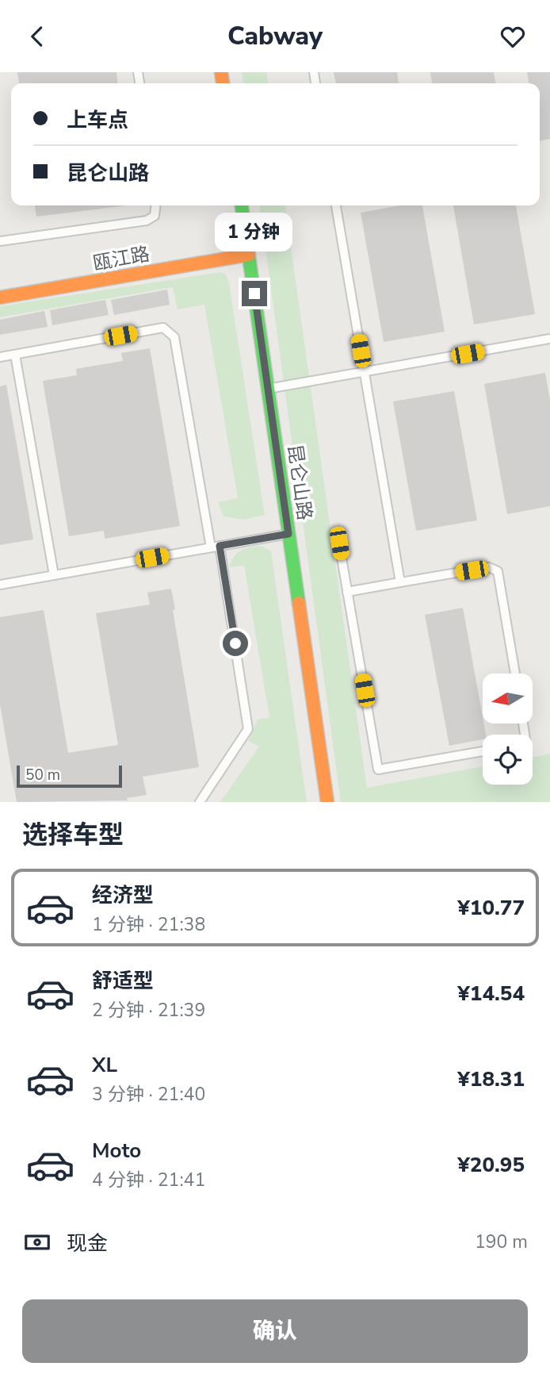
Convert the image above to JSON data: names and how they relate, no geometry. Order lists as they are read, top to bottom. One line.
{"streets":{"street":["瓯江路","昆仑山路"]},"crossings":[["瓯江路","昆仑山路"]],"scale_bar":"50 m","north":"left","page":{"header":"Cabway","banner":["上车点","昆仑山路"],"bubble":"1 分钟","scale":"50 m","heading":"选择车型","list":[{"name":"经济型","note":"1 分钟 · 21:38","value":"¥10.77"},{"name":"舒适型","note":"2 分钟 · 21:39","value":"¥14.54"},{"name":"XL","note":"3 分钟 · 21:40","value":"¥18.31"},{"name":"Moto","note":"4 分钟 · 21:41","value":"¥20.95"}],"pay":["现金","190 m"],"buttons":"确认"}}
